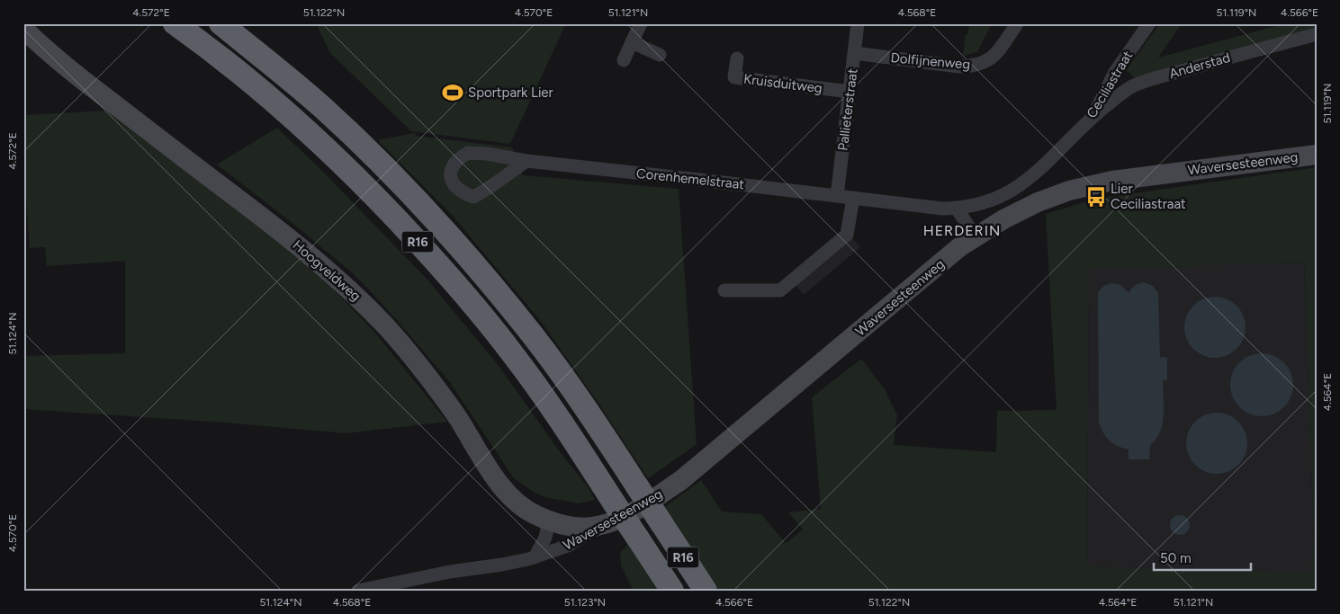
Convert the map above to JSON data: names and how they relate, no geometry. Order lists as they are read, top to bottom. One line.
{"streets":{"highway":["R16"],"main road":["Waversesteenweg","Hoogveldweg"],"street":["Dolfijnenweg","Anderstad","Kruisduitweg","Ceciliastraat","Pallieterstraat","Corenhemelstraat"]},"crossings":[["Dolfijnenweg","Pallieterstraat"],["Anderstad","Ceciliastraat"],["Kruisduitweg","Pallieterstraat"],["Ceciliastraat","Corenhemelstraat"],["Pallieterstraat","Corenhemelstraat"],["Waversesteenweg","Hoogveldweg"]],"districts":["HERDERIN"],"places":{"sports":["Sportpark Lier"],"bus stop":["Lier Ceciliastraat"]},"scale_bar":"50 m","coordinates":["4.572°E","51.122°N","4.570°E","51.121°N","4.568°E","51.119°N","4.566°E","51.124°N","4.564°E","51.123°N"]}
